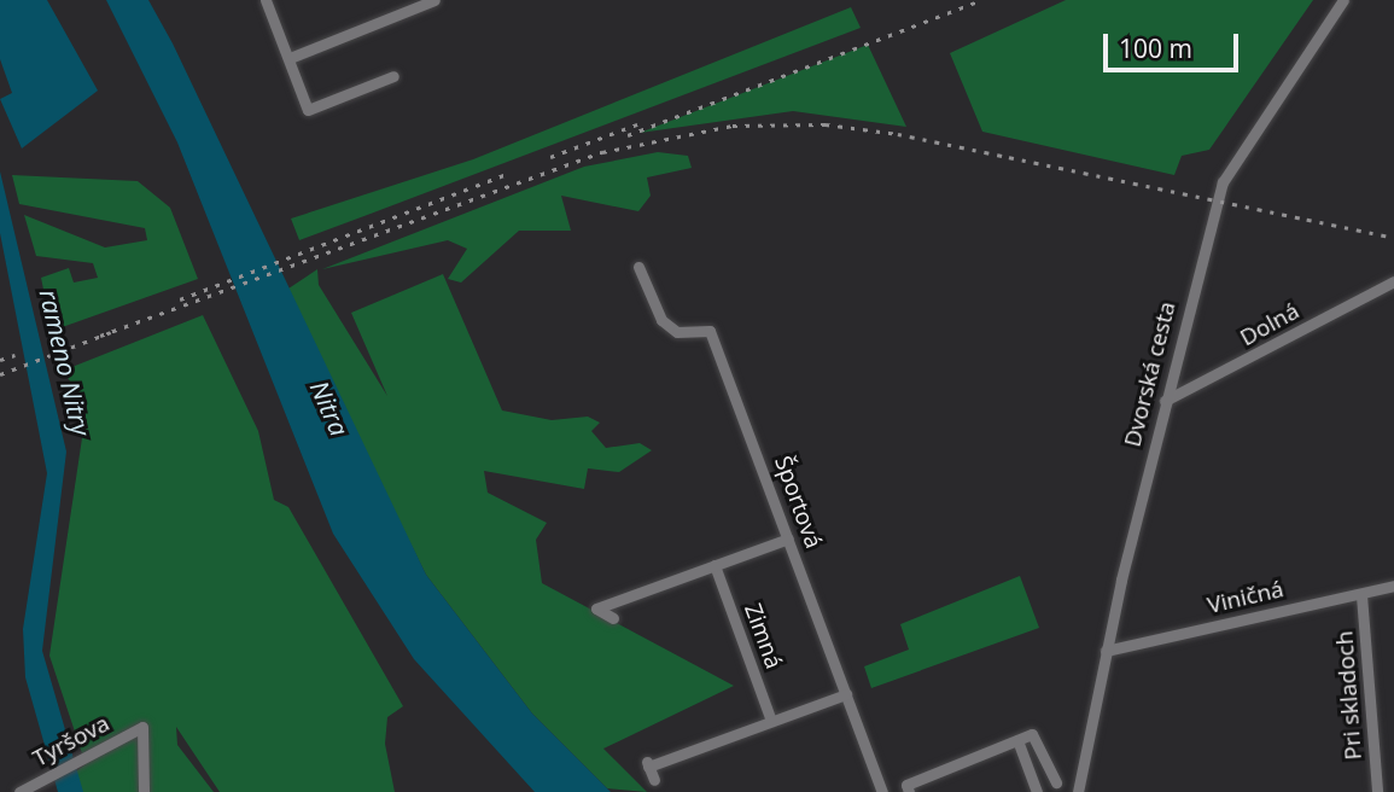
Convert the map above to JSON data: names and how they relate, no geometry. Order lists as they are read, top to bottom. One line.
{"streets":{"street":["Dolná","Dvorská cesta","Športová","Viničná","Zimná","Pri skladoch","Tyršova"]},"crossings":[["Dolná","Dvorská cesta"],["Dvorská cesta","Viničná"],["Viničná","Pri skladoch"]],"water":["rameno Nitry","Nitra"],"scale_bar":"100 m"}
